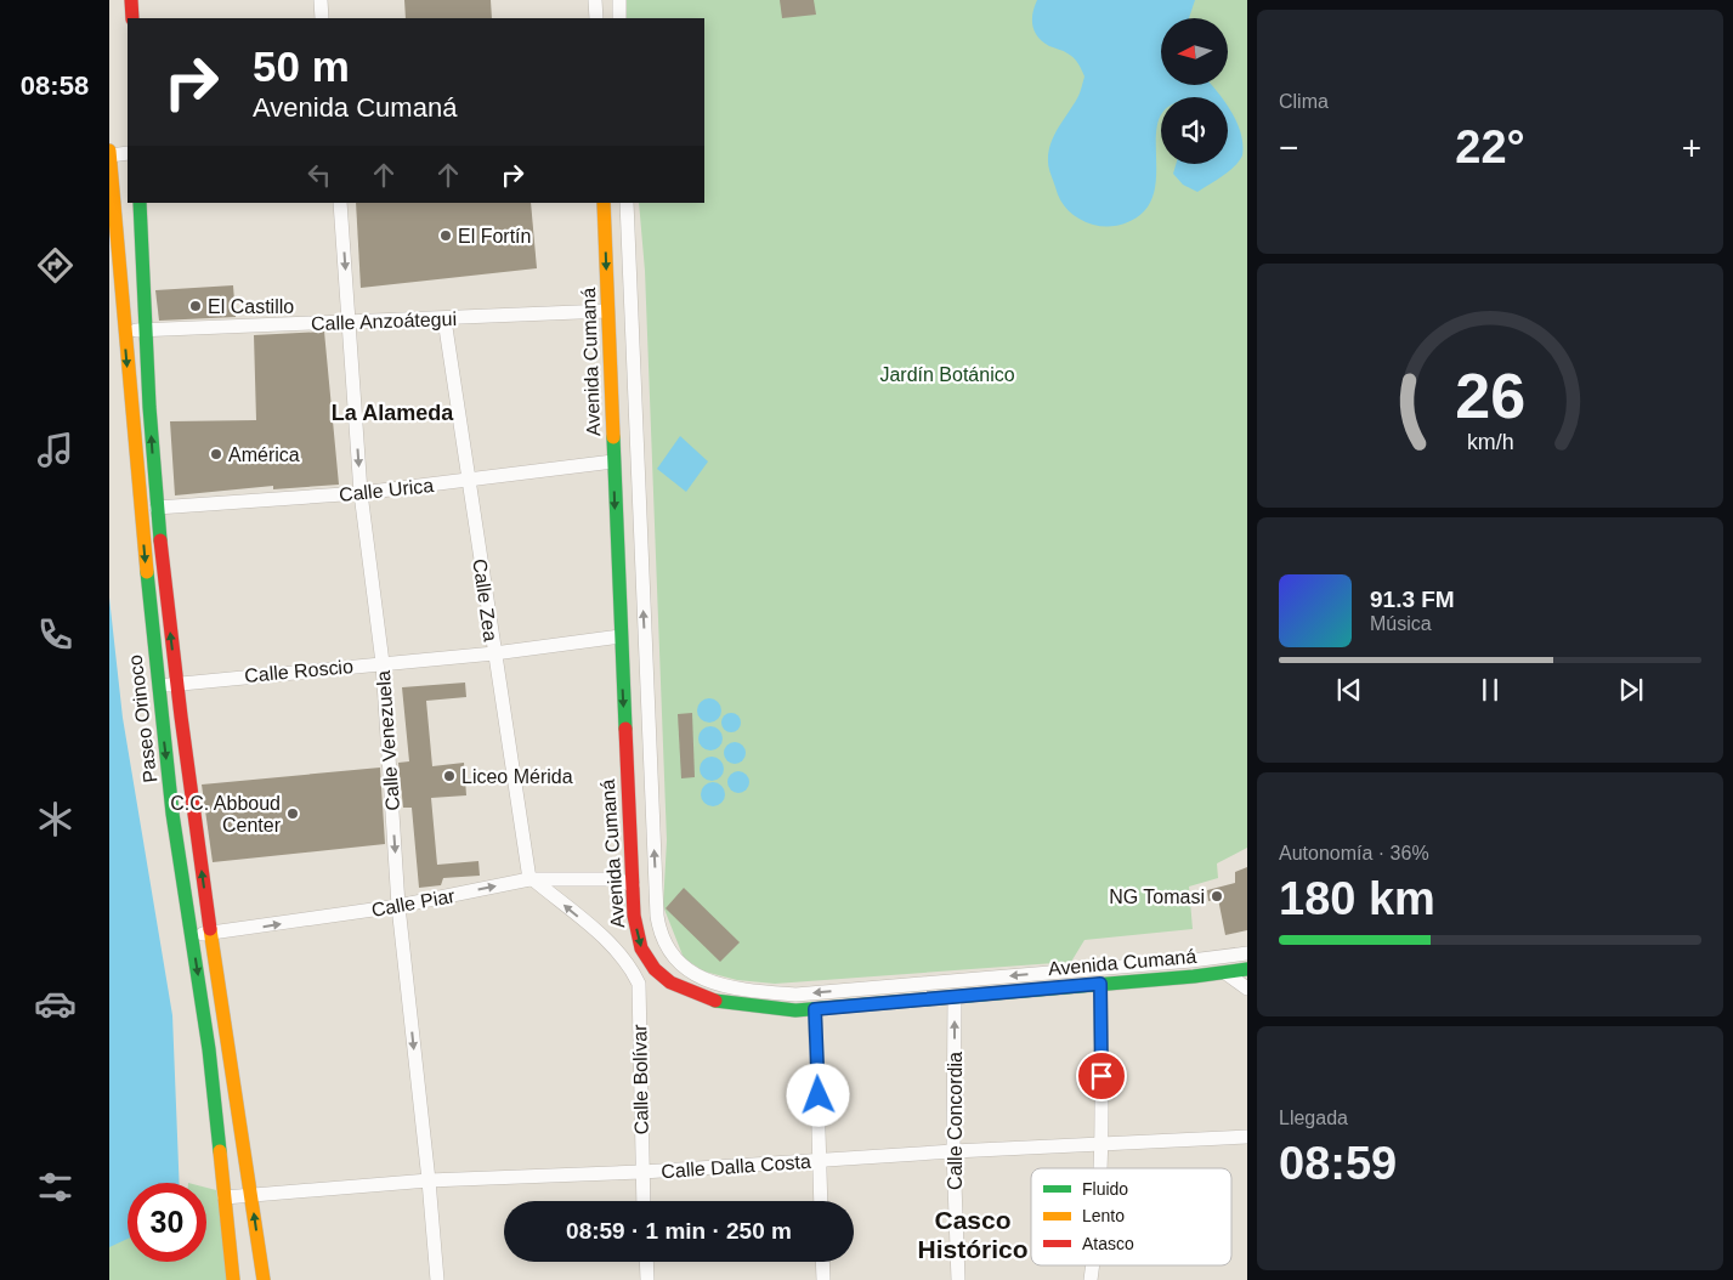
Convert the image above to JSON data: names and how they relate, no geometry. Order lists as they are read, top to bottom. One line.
{"streets":{"street":["Calle Anzoátegui","Avenida Cumaná","Calle Urica","Calle Zea","Calle Roscio","Paseo Orinoco","Calle Venezuela","Calle Piar","Calle Bolívar","Calle Concordia","Calle Dalla Costa"]},"crossings":[["Calle Anzoátegui","Avenida Cumaná"],["Calle Anzoátegui","Calle Zea"],["Calle Anzoátegui","Paseo Orinoco"],["Calle Anzoátegui","Calle Venezuela"],["Avenida Cumaná","Calle Urica"],["Avenida Cumaná","Calle Roscio"],["Avenida Cumaná","Calle Piar"],["Avenida Cumaná","Calle Concordia"],["Calle Urica","Calle Zea"],["Calle Urica","Paseo Orinoco"],["Calle Urica","Calle Venezuela"],["Calle Zea","Calle Roscio"],["Calle Zea","Calle Piar"],["Calle Zea","Calle Bolívar"],["Calle Roscio","Paseo Orinoco"],["Calle Roscio","Calle Venezuela"],["Paseo Orinoco","Calle Piar"],["Paseo Orinoco","Calle Dalla Costa"],["Calle Venezuela","Calle Piar"],["Calle Venezuela","Calle Dalla Costa"],["Calle Piar","Calle Bolívar"],["Calle Bolívar","Calle Dalla Costa"],["Calle Concordia","Calle Dalla Costa"]],"one_way":["Calle Venezuela","Calle Piar","Calle Bolívar","Calle Concordia"],"districts":["La Alameda","Casco Histórico"],"parks":["Jardín Botánico"],"places":["El Fortín","El Castillo","América","Liceo Mérida","C.C. Abboud Center","NG Tomasi"],"legend":["Fluido","Lento","Atasco"],"north":"left","page":{"tabs":"08:58","tile":["Clima",["Autonomía · 36%","180 km"],["Llegada","08:59"]],"turn":["50 m","Avenida Cumaná"],"heat":["−","22°","+"],"song":["91.3 FM","Música"],"limit":"30","trip":"08:59 · 1 min · 250 m","gauge":["26","km/h"]}}
